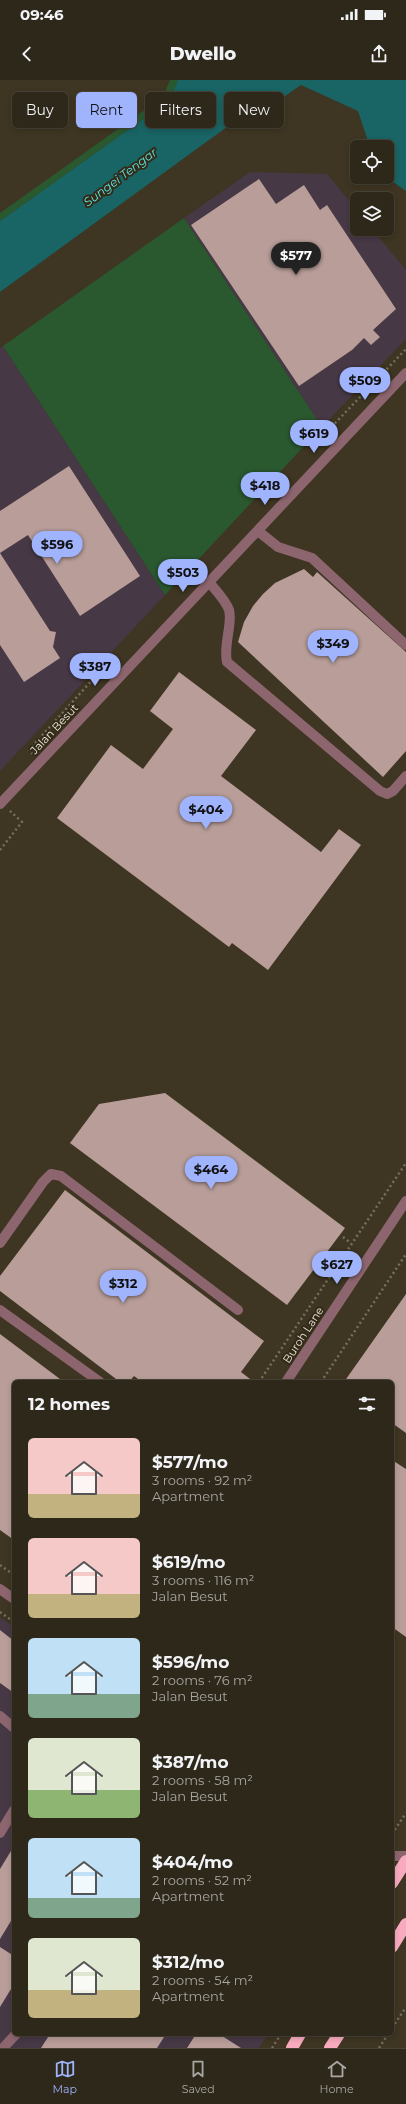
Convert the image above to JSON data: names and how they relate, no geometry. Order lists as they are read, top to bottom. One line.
{"streets":{"street":["Jalan Besut","Buroh Lane"]},"water":["Sungei Tengar"],"page":{"status":"09:46","header":"Dwello","chip":["Buy","Rent","Filters","New"],"price":["$577","$509","$619","$418","$596","$503","$349","$387","$404","$464","$627","$312"],"heading":"12 homes","list":[{"name":"$577/mo","note":"3 rooms · 92 m² · Apartment"},{"name":"$619/mo","note":"3 rooms · 116 m² · Jalan Besut"},{"name":"$596/mo","note":"2 rooms · 76 m² · Jalan Besut"},{"name":"$387/mo","note":"2 rooms · 58 m² · Jalan Besut"},{"name":"$404/mo","note":"2 rooms · 52 m² · Apartment"},{"name":"$312/mo","note":"2 rooms · 54 m² · Apartment"}],"tabs":["Map","Saved","Home"]}}
